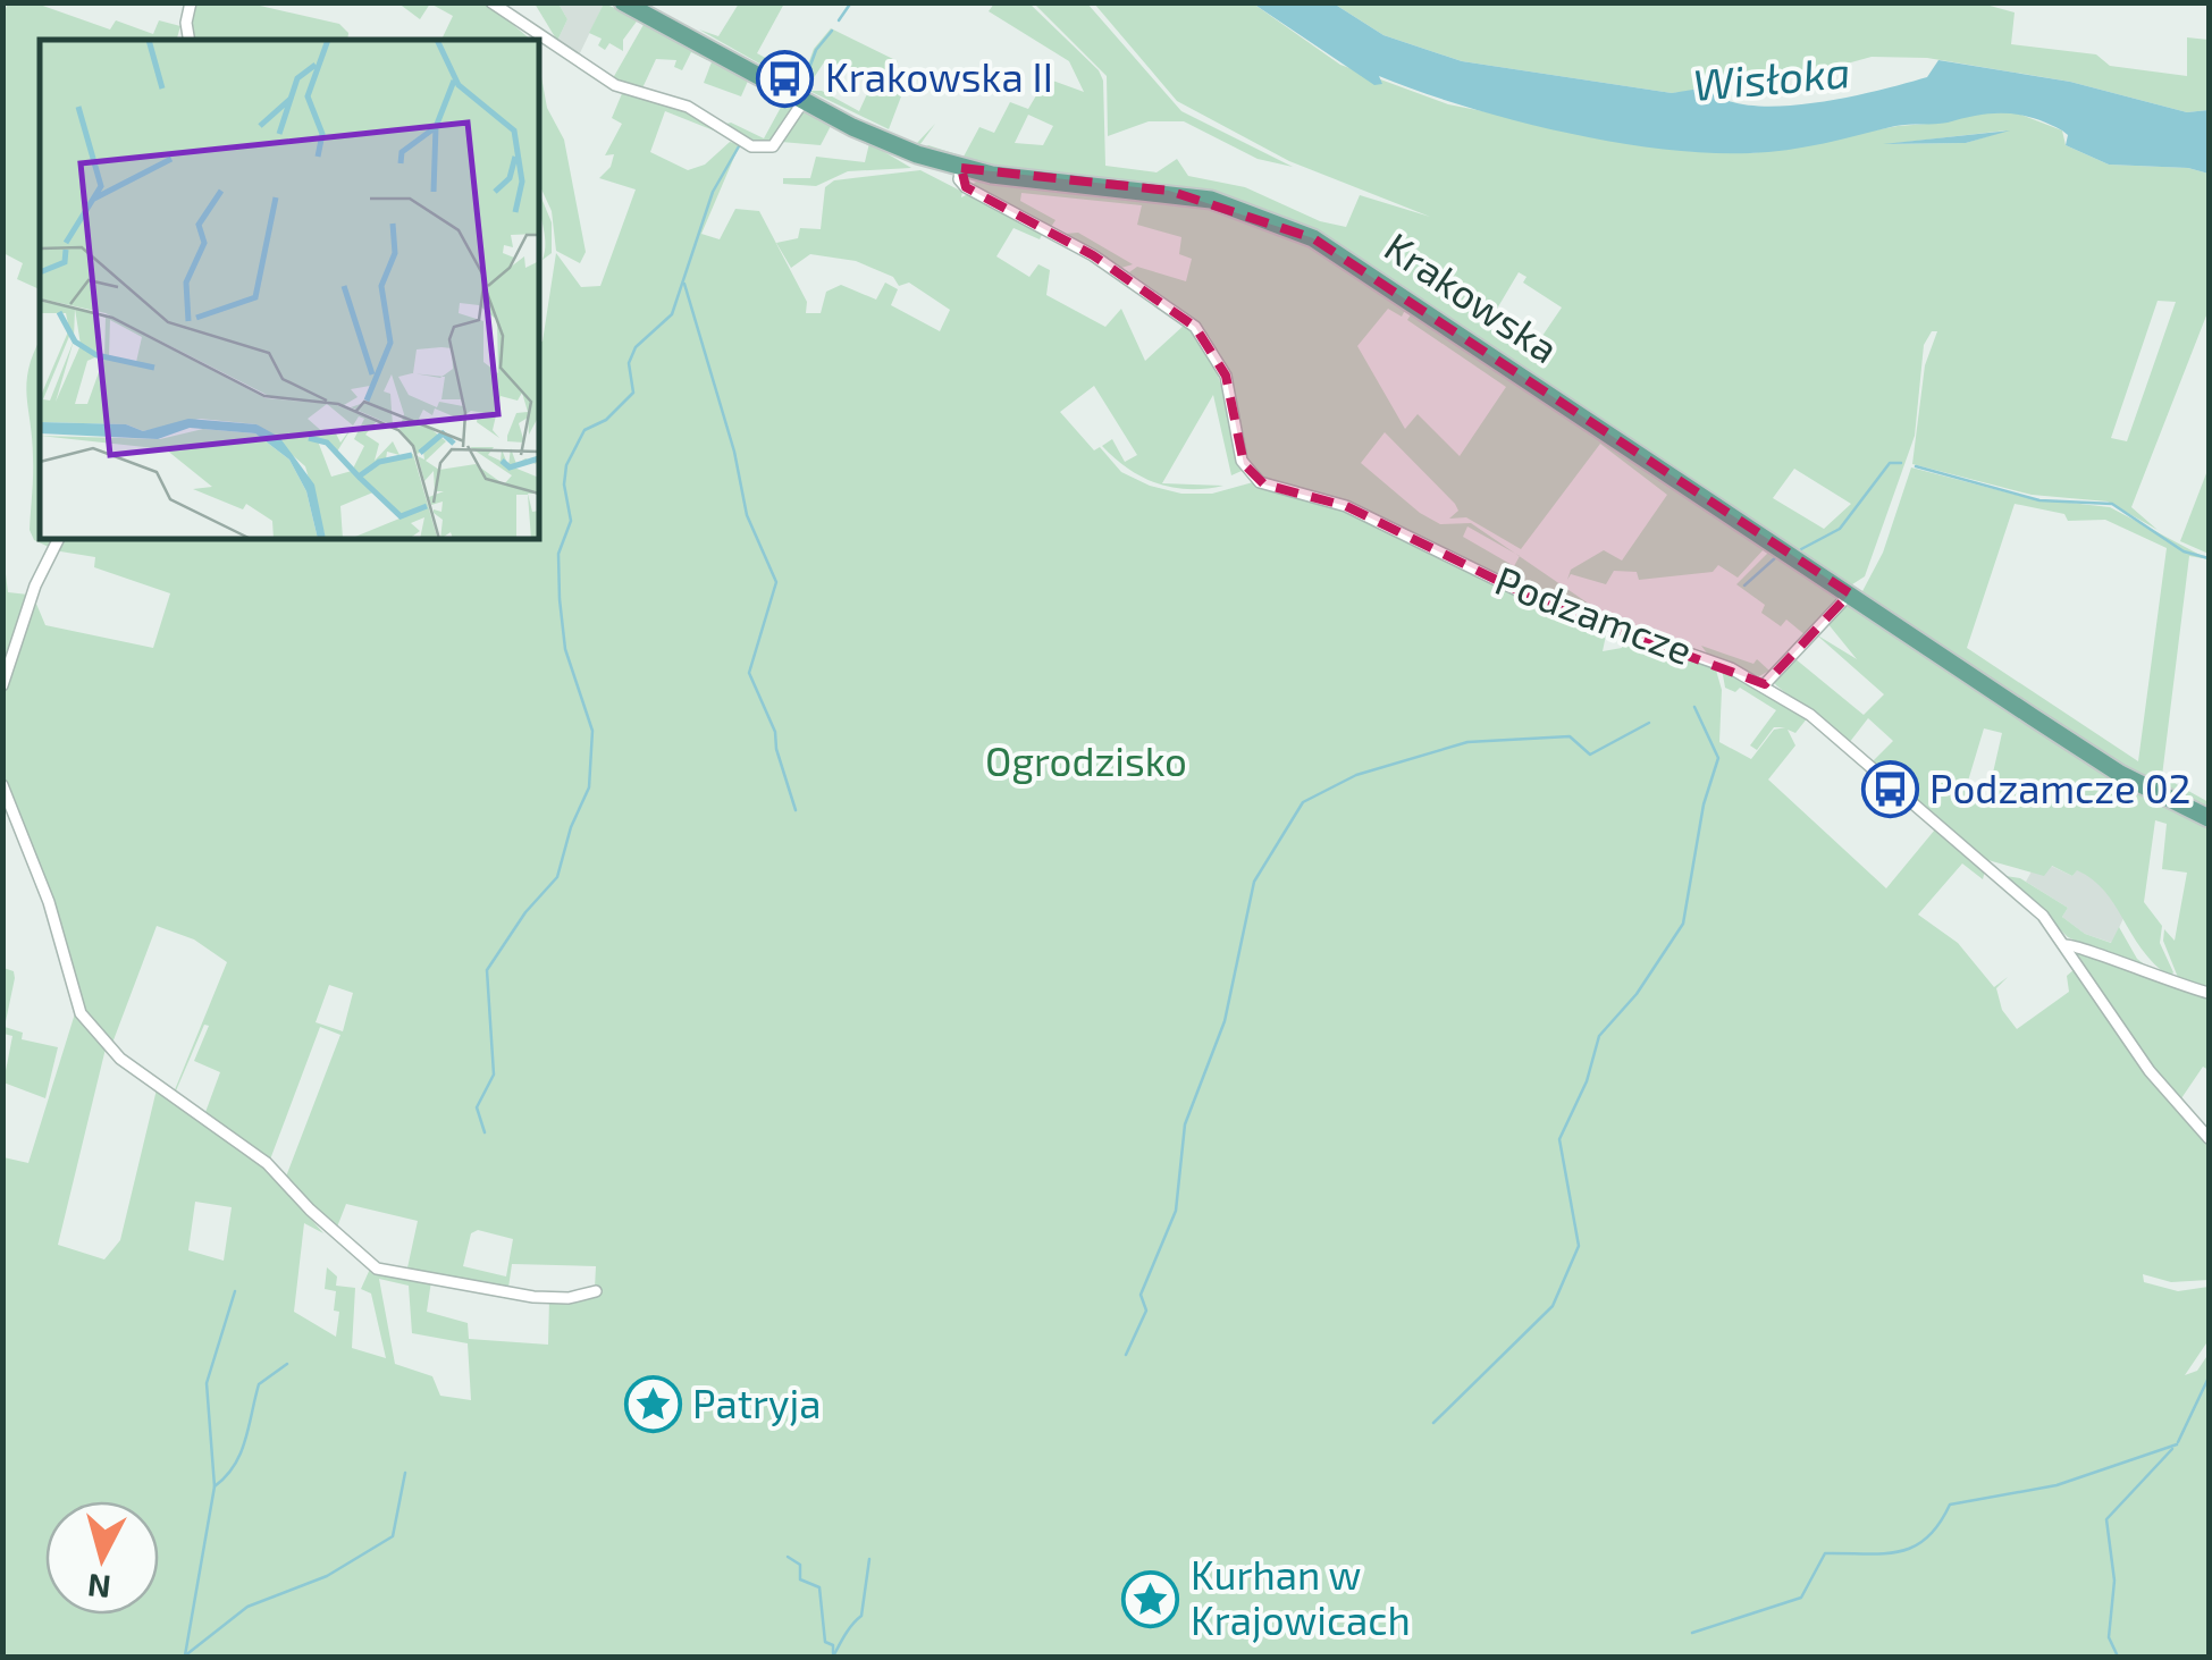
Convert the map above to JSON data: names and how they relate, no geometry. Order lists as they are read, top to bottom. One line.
{"streets":{"main road":["Krakowska"],"street":["Podzamcze"]},"crossings":[["Krakowska","Podzamcze"]],"water":["Wisłoka"],"parks":["Ogrodzisko"],"places":{"bus stop":["Krakowska II","Podzamcze 02"],"place":["Patryja","Kurhan w Krajowicach"]},"north":"bottom"}
